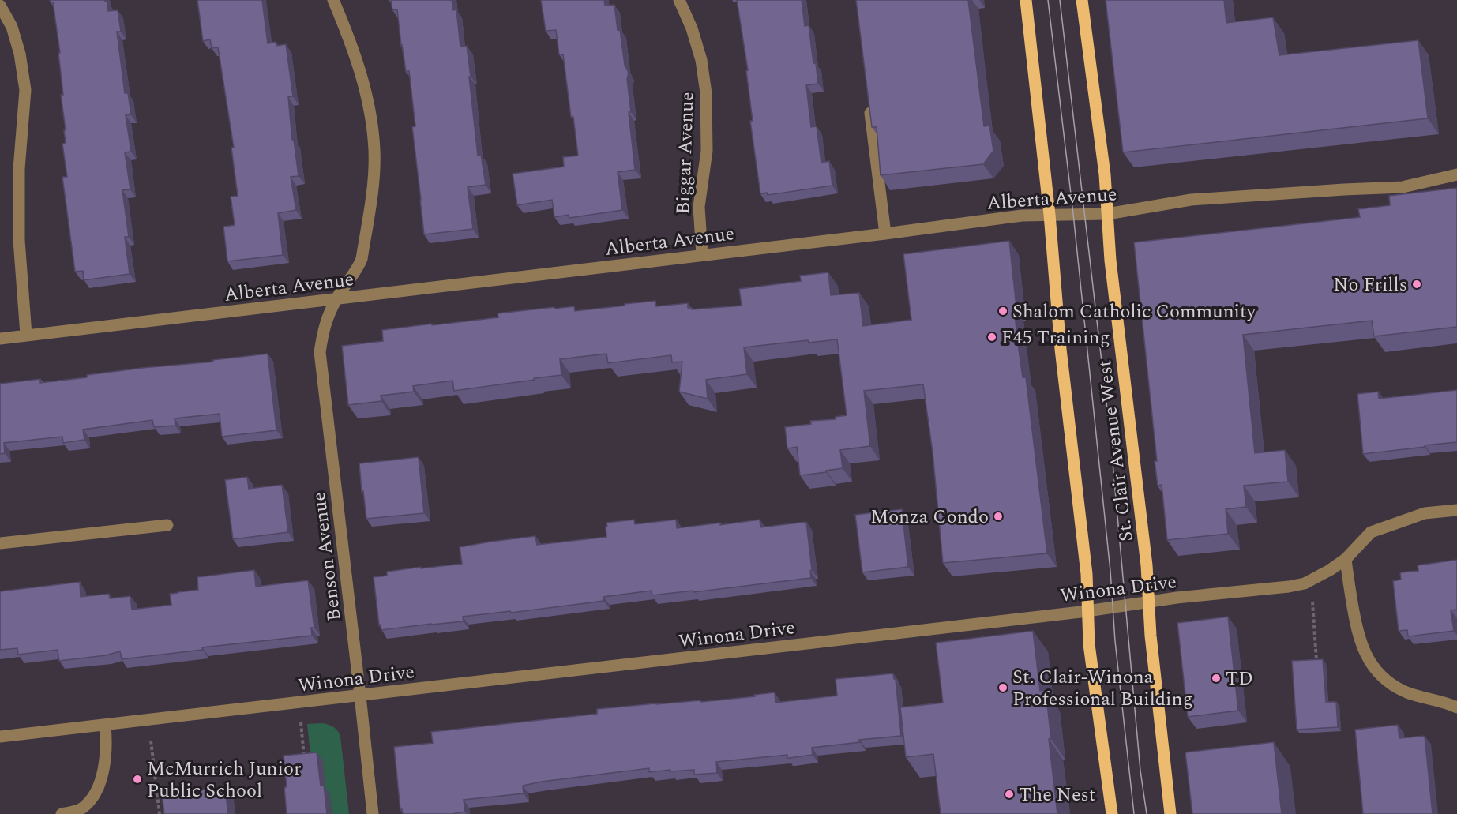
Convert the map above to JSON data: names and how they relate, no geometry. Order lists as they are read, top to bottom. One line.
{"streets":{"main road":["St. Clair Avenue West"],"street":["Biggar Avenue","Alberta Avenue","Benson Avenue","Winona Drive"]},"crossings":[["Biggar Avenue","Alberta Avenue"],["Alberta Avenue","St. Clair Avenue West"],["Alberta Avenue","Benson Avenue"],["St. Clair Avenue West","Winona Drive"],["Benson Avenue","Winona Drive"]],"places":["No Frills","Shalom Catholic Community","F45 Training","Monza Condo","TD","St. Clair-Winona Professional Building","McMurrich Junior Public School","The Nest"]}
